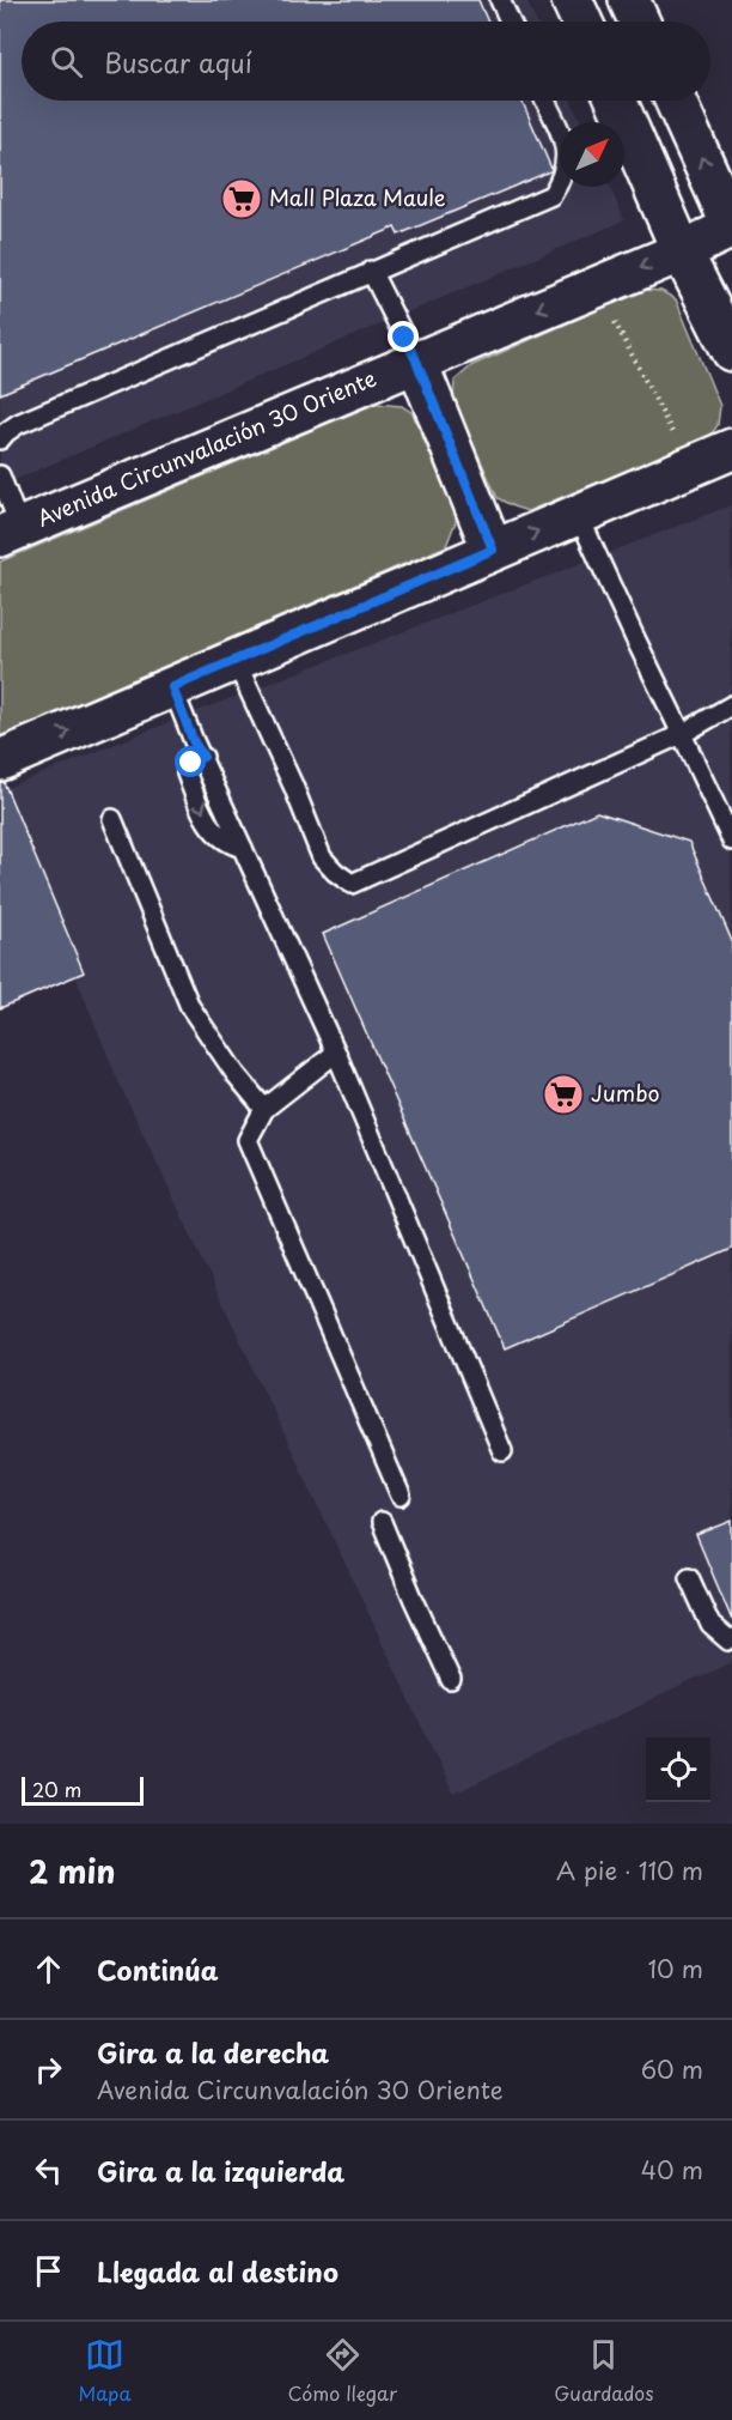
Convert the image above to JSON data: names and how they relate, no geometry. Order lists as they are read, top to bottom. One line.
{"streets":{"main road":["Avenida Circunvalación 30 Oriente"]},"places":{"supermarket":["Mall Plaza Maule","Jumbo"]},"scale_bar":"20 m","north":"top right","page":{"search":"Buscar aquí","scale":"20 m","heading":["2 min","A pie · 110 m"],"list":[["Continúa","10 m"],["Gira a la derecha","Avenida Circunvalación 30 Oriente","60 m"],["Gira a la izquierda","40 m"],"Llegada al destino"],"nav":["Mapa","Cómo llegar","Guardados"]}}
